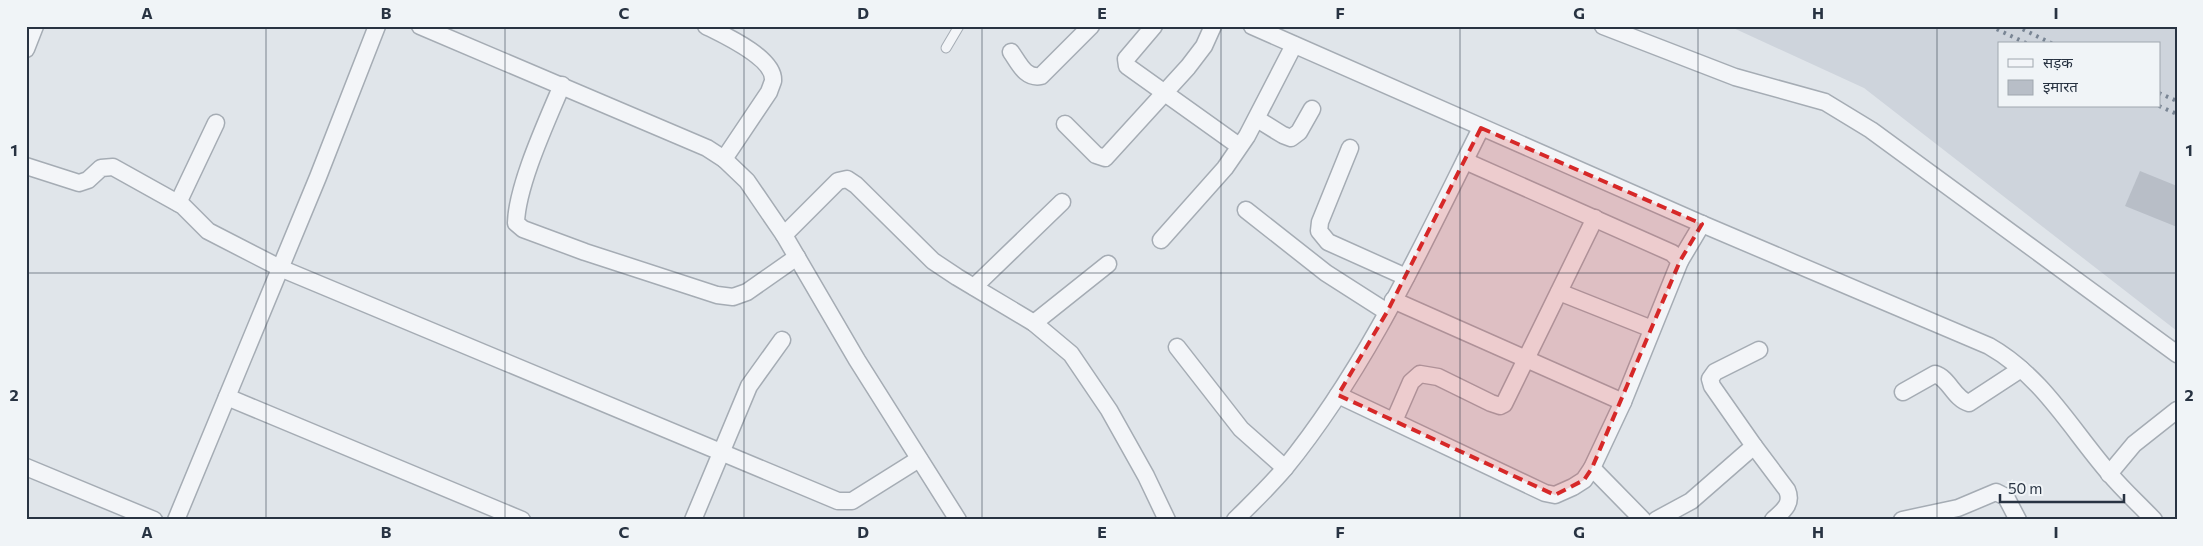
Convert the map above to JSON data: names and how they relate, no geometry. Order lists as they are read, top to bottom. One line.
{"legend":["सड़क","इमारत"],"scale_bar":"50 m","grid":{"columns":["A","B","C","D","E","F","G","H","I"],"rows":["1","2"]}}
